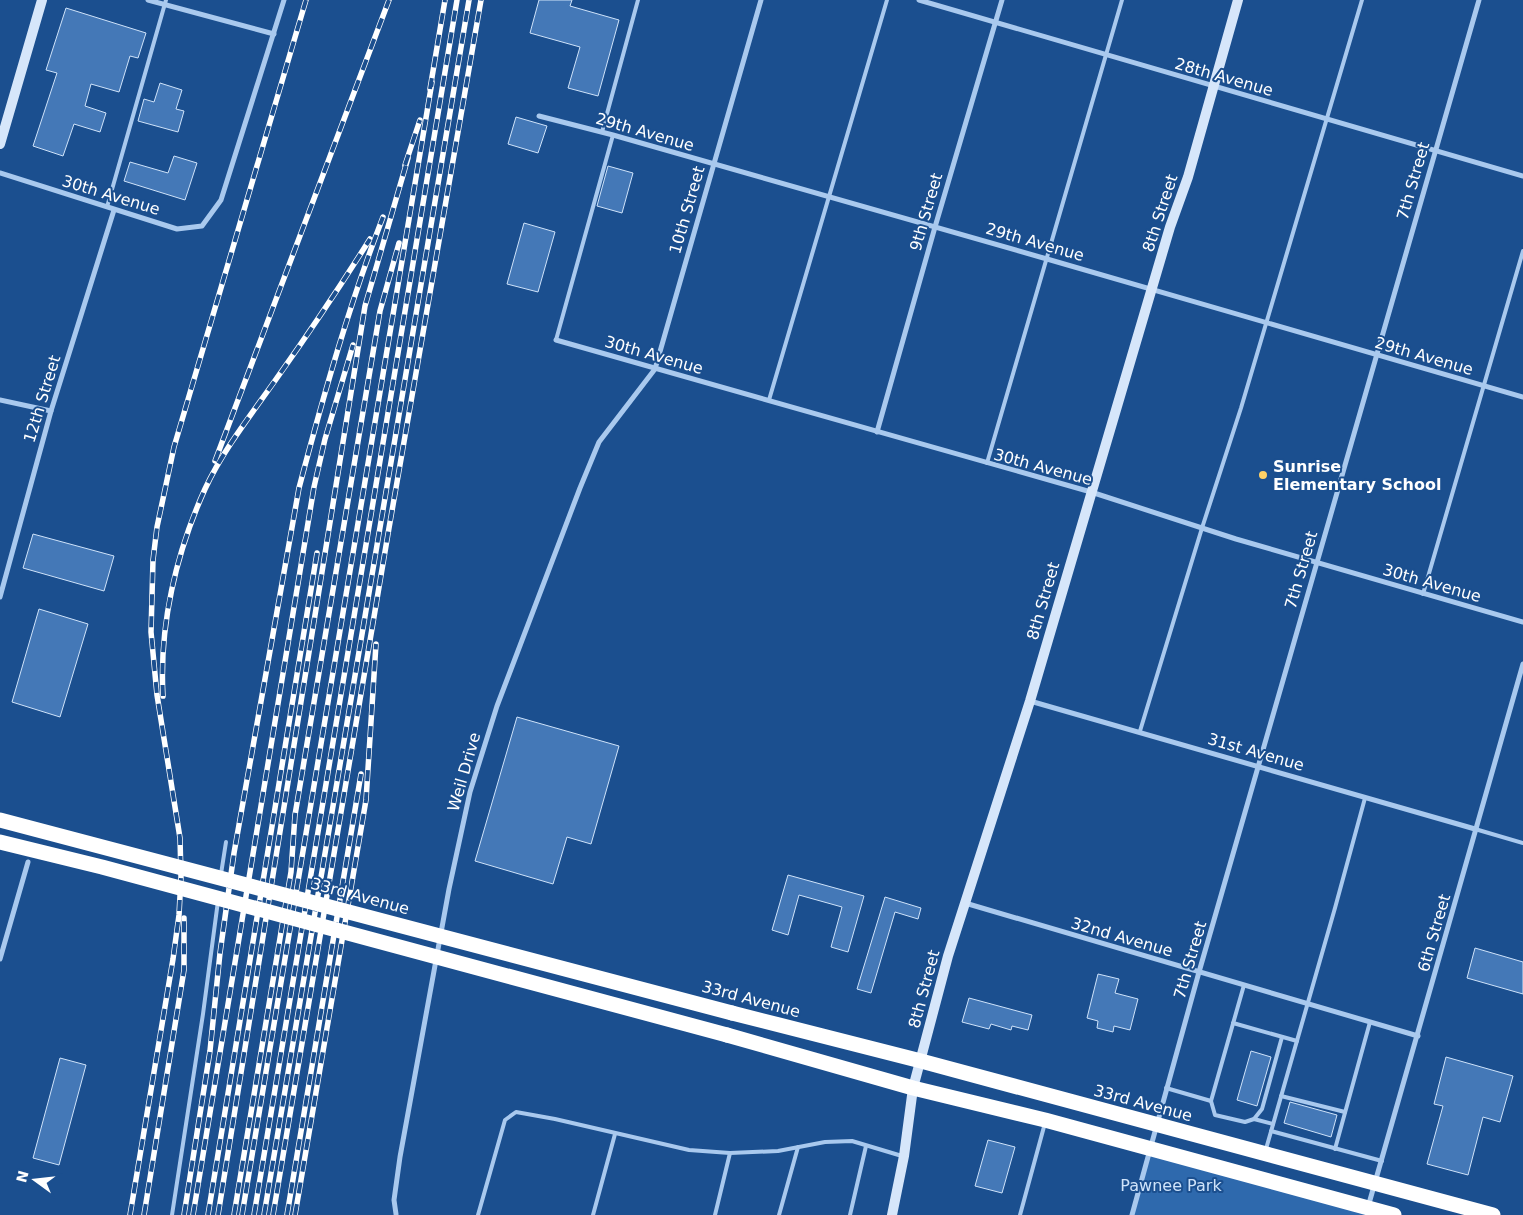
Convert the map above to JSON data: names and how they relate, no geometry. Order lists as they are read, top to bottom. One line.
{"streets":{"highway":["33rd Avenue"],"main road":["8th Street"],"street":["28th Avenue","29th Avenue","7th Street","30th Avenue","10th Street","9th Street","12th Street","31st Avenue","Weil Drive","6th Street","32nd Avenue"]},"crossings":[["28th Avenue","7th Street"],["28th Avenue","9th Street"],["28th Avenue","8th Street"],["29th Avenue","7th Street"],["29th Avenue","10th Street"],["29th Avenue","9th Street"],["29th Avenue","8th Street"],["7th Street","30th Avenue"],["7th Street","31st Avenue"],["7th Street","33rd Avenue"],["7th Street","32nd Avenue"],["30th Avenue","10th Street"],["30th Avenue","9th Street"],["30th Avenue","8th Street"],["30th Avenue","12th Street"],["30th Avenue","Weil Drive"],["10th Street","Weil Drive"],["8th Street","31st Avenue"],["8th Street","33rd Avenue"],["8th Street","32nd Avenue"],["31st Avenue","6th Street"],["33rd Avenue","6th Street"],["6th Street","32nd Avenue"]],"parks":["Pawnee Park"],"places":["Sunrise Elementary School"],"north":"left"}
